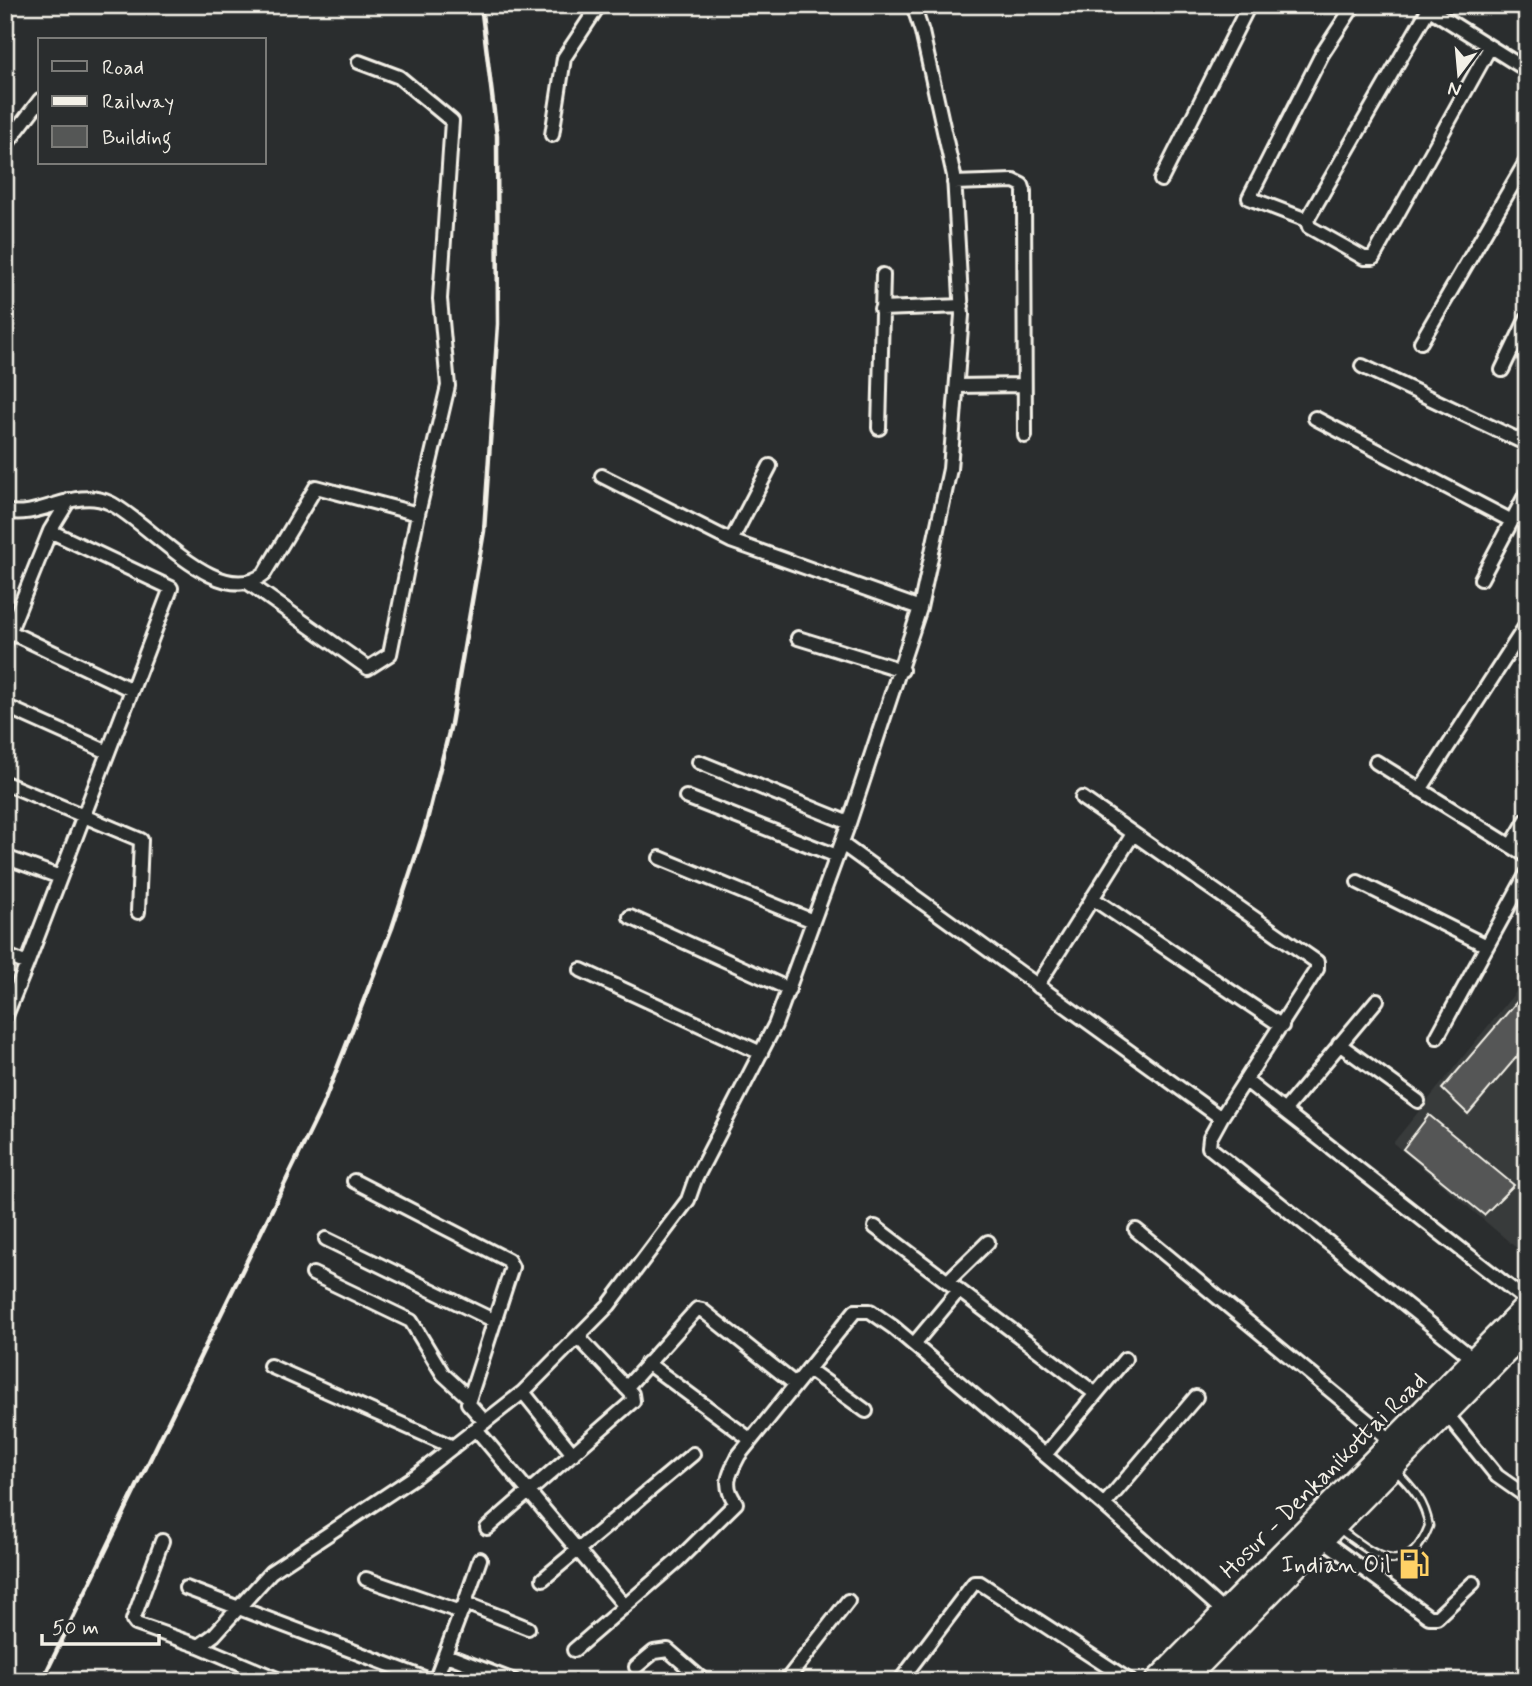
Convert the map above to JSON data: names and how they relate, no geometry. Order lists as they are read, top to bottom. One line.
{"streets":{"main road":["Hosur - Denkanikottai Road"]},"places":{"fuel station":["Indian Oil"]},"legend":["Road","Railway","Building"],"scale_bar":"50 m","north":"bottom"}
